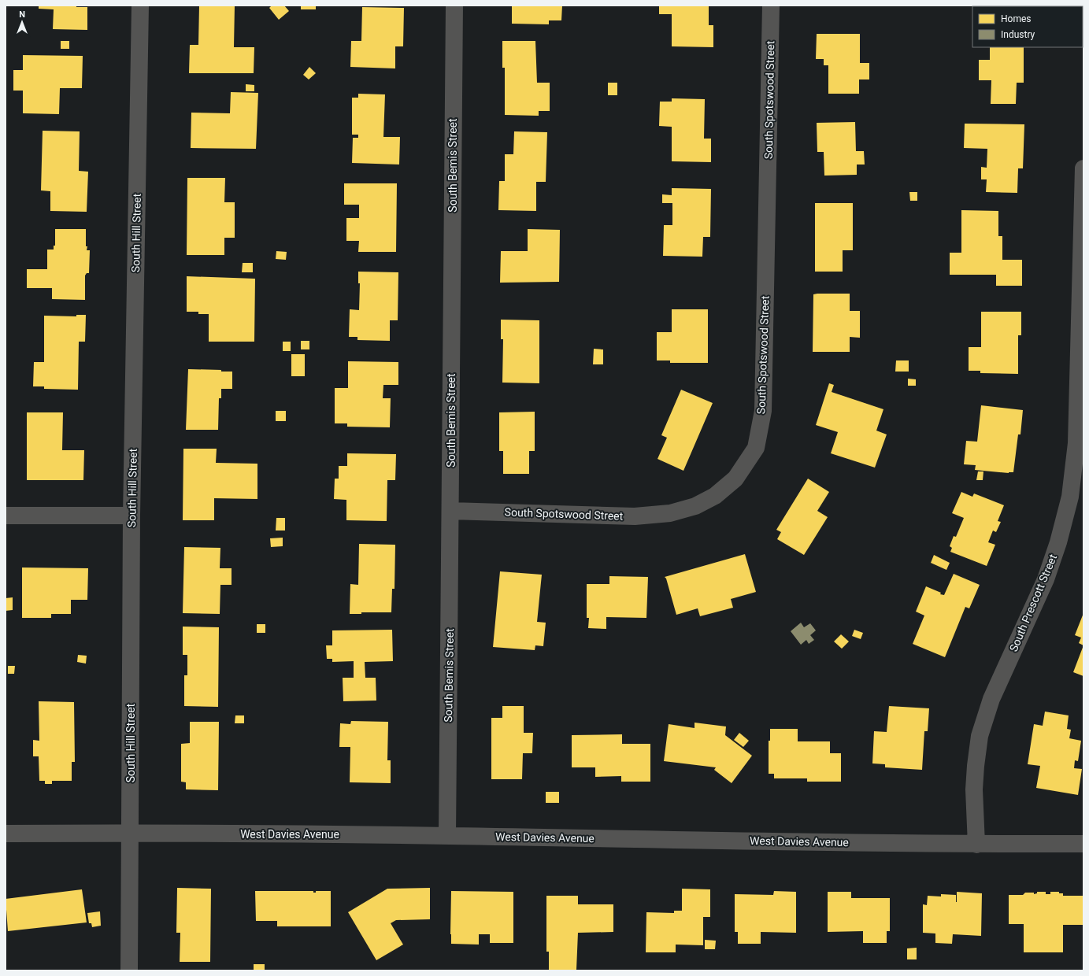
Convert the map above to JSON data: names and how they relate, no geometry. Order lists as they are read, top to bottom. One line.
{"streets":{"street":["South Spotswood Street","South Bemis Street","South Hill Street","South Prescott Street","West Davies Avenue"]},"crossings":[["South Spotswood Street","South Bemis Street"],["South Bemis Street","West Davies Avenue"],["South Hill Street","West Davies Avenue"],["South Prescott Street","West Davies Avenue"]],"legend":["Homes","Industry"],"north":"top"}
